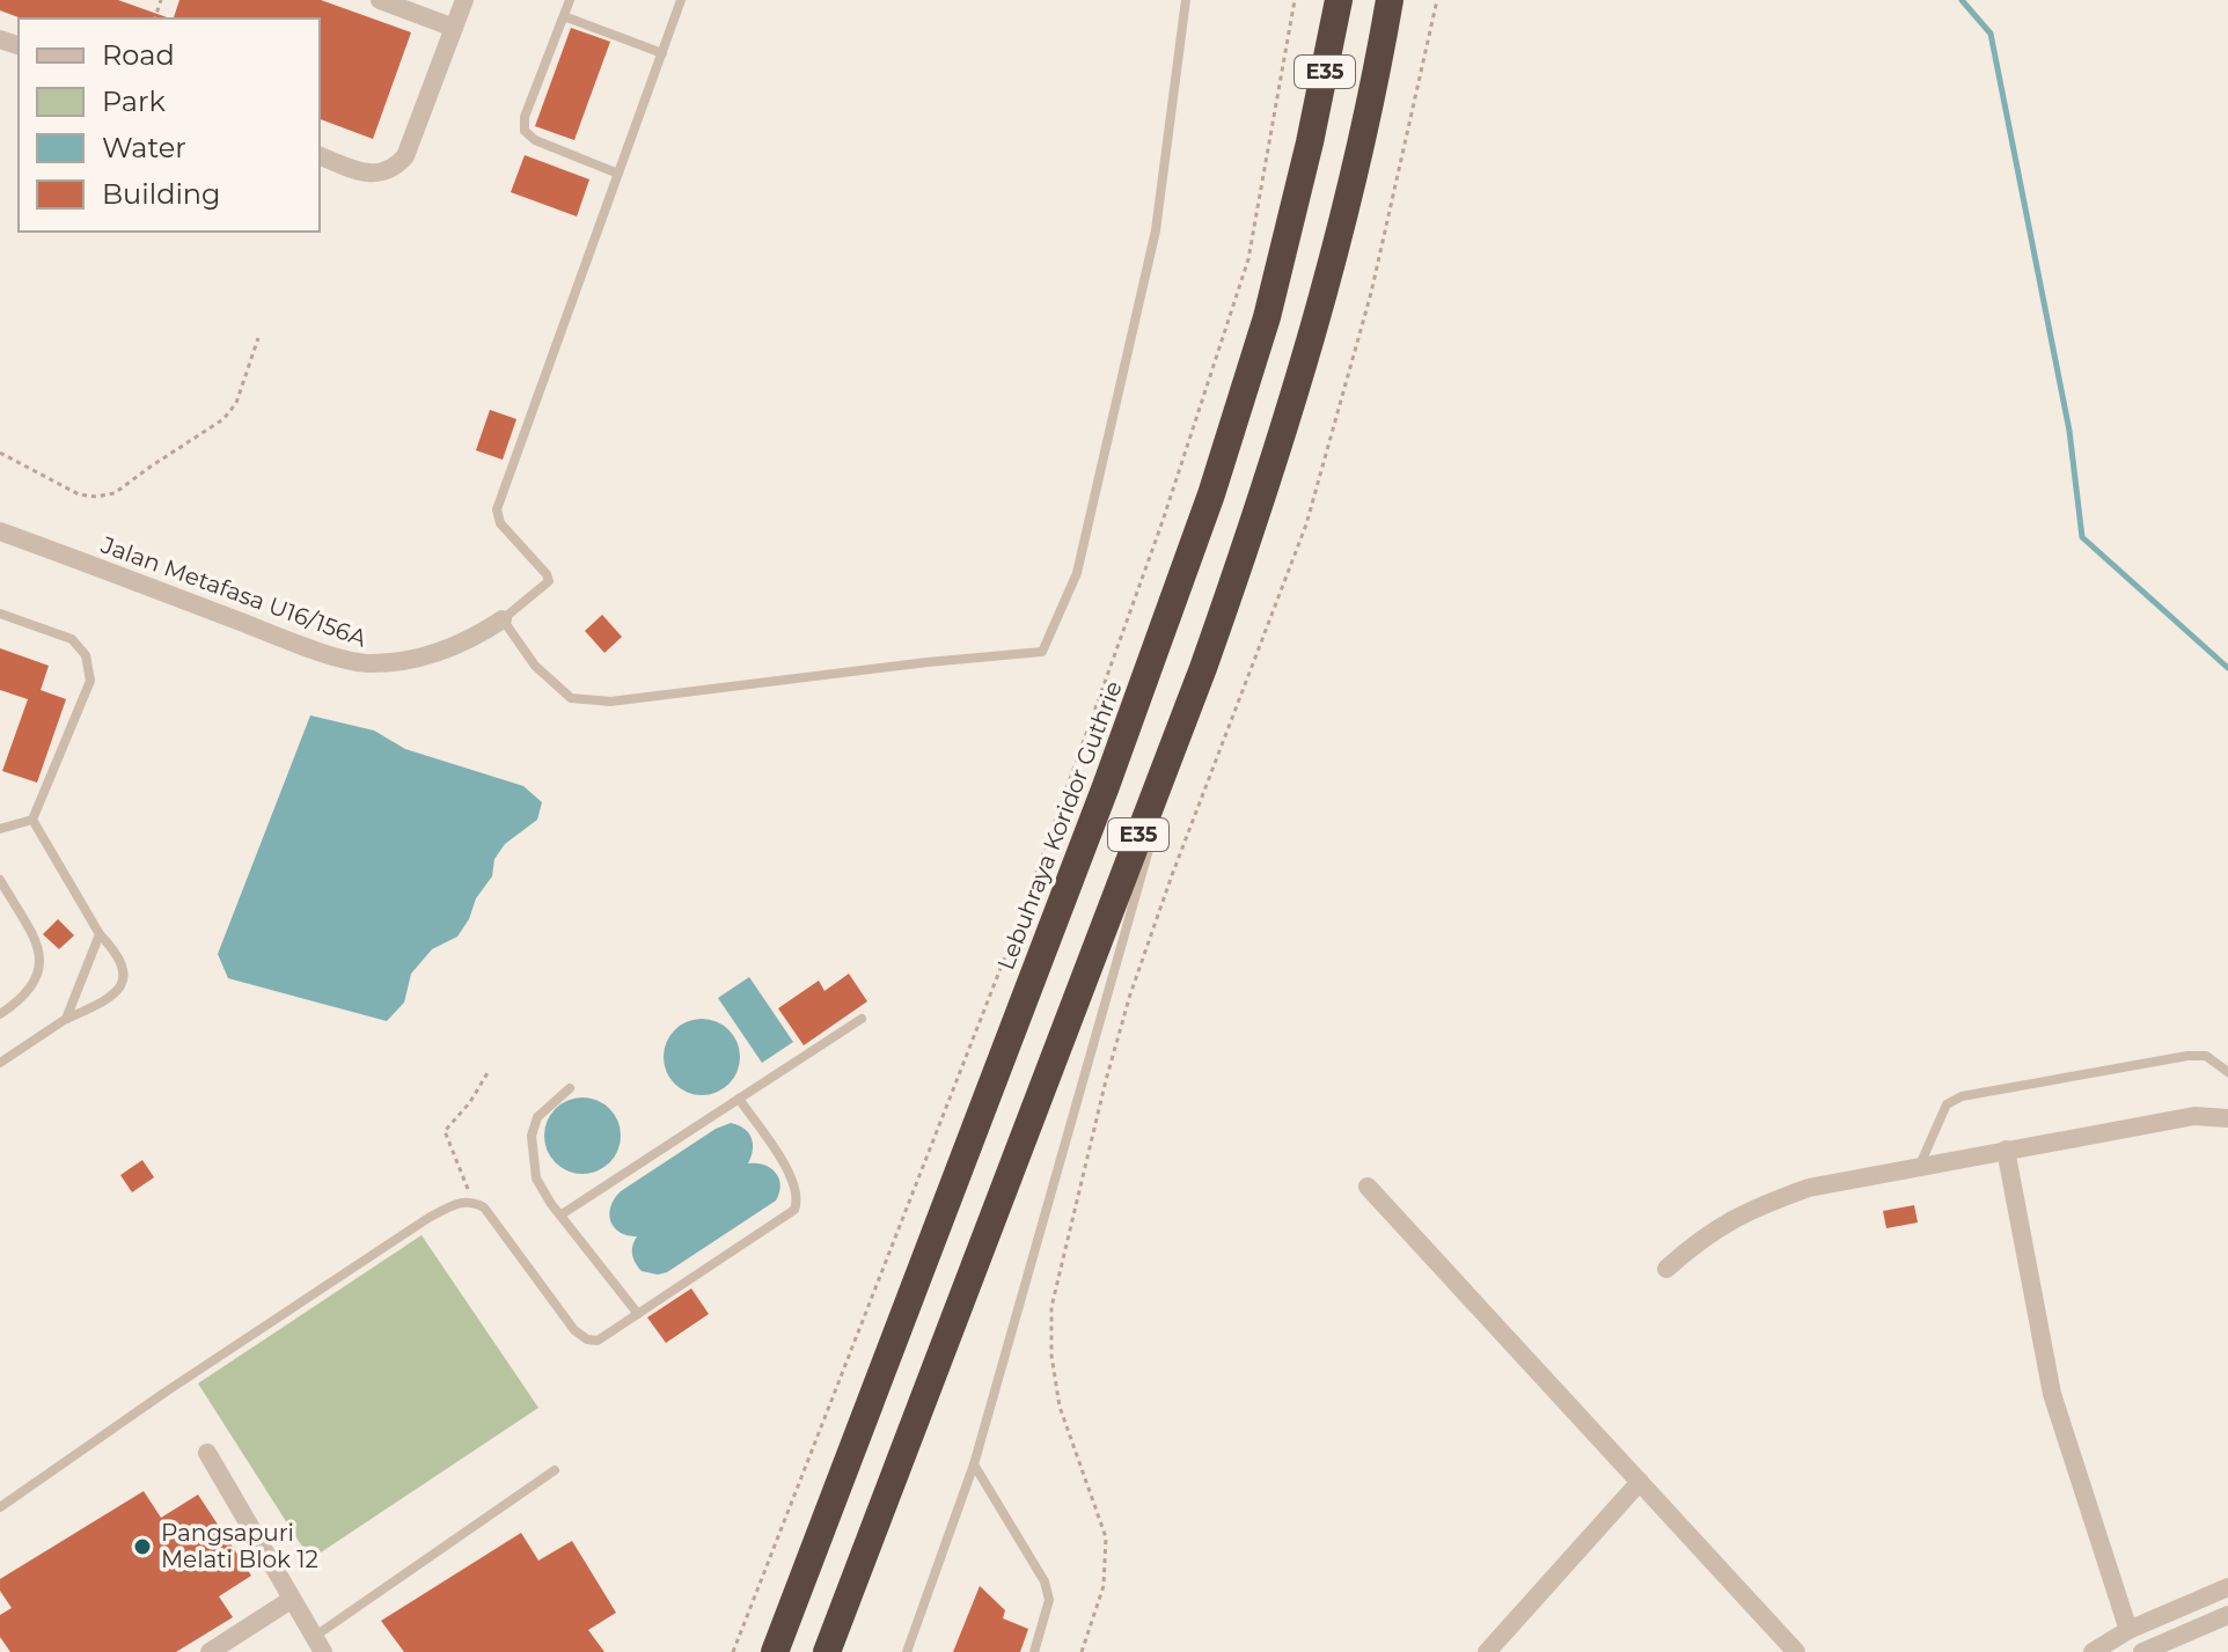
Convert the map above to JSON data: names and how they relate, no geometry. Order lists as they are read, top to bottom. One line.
{"streets":{"highway":["E35","Lebuhraya Koridor Guthrie"],"street":["Jalan Metafasa U16/156A"]},"places":["Pangsapuri Melati Blok 12"],"legend":["Road","Park","Water","Building"]}
